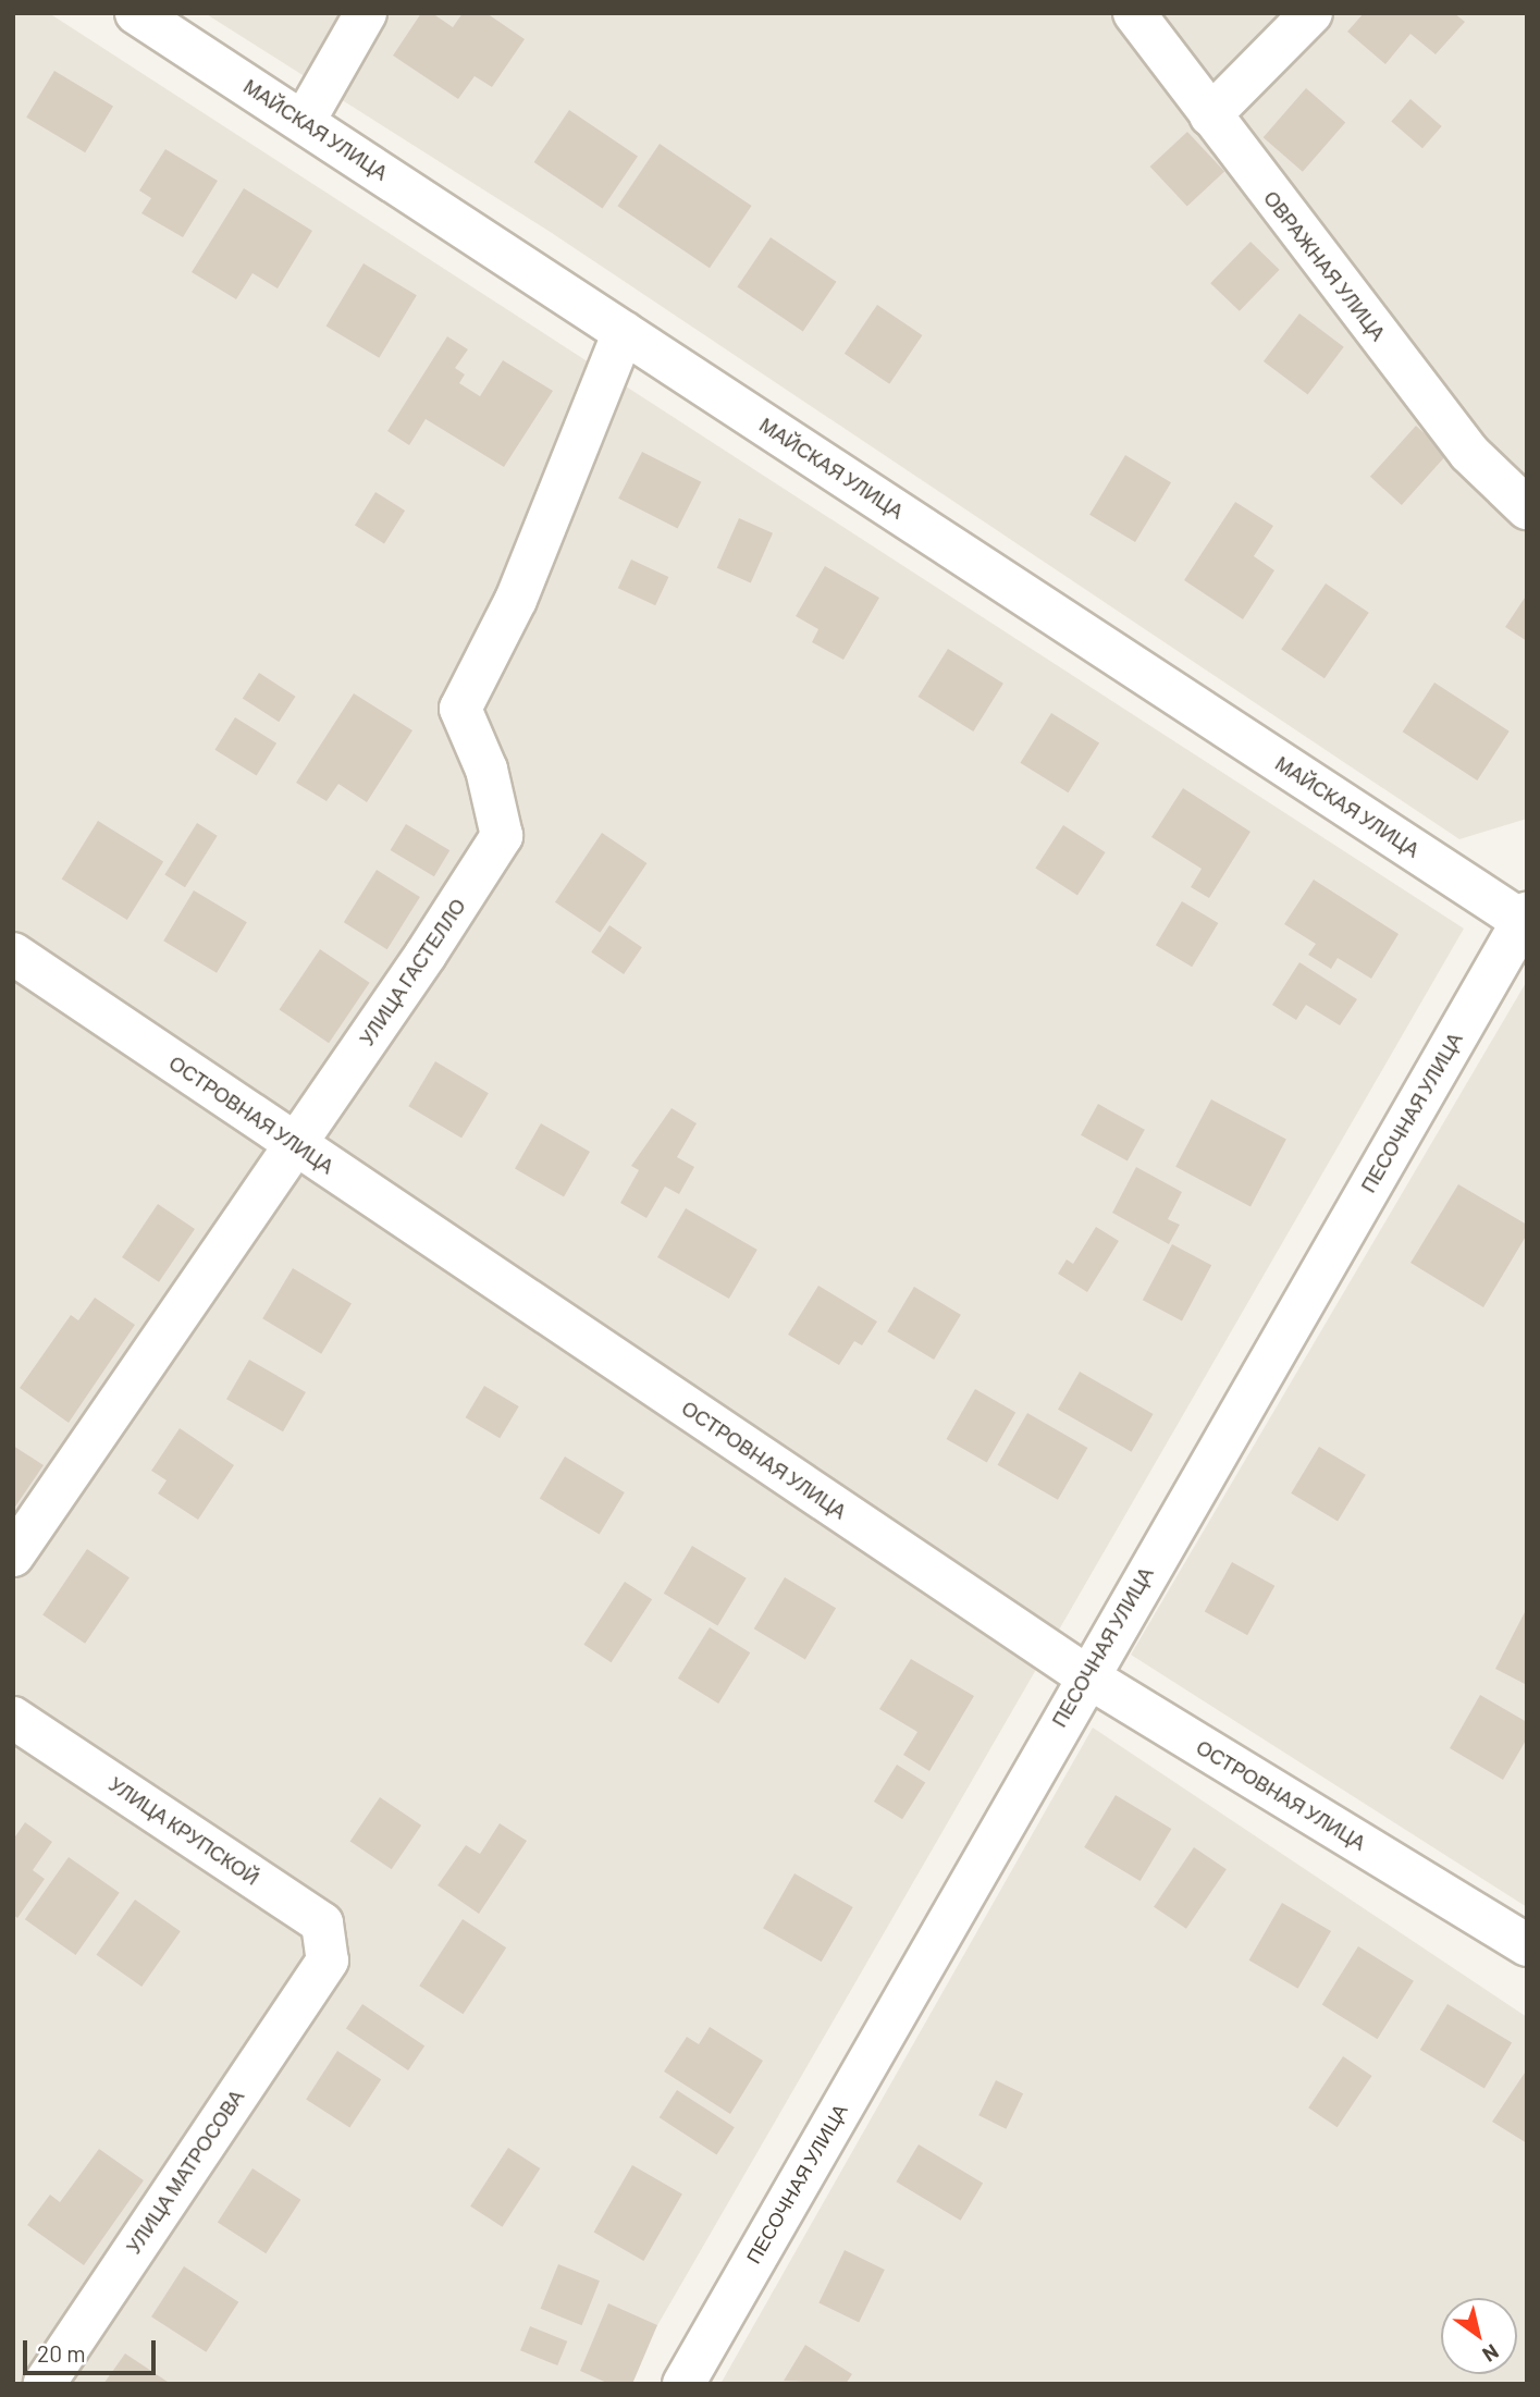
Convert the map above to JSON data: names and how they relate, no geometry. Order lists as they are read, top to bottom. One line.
{"streets":{"street":["МАЙСКАЯ УЛИЦА","ОВРАЖНАЯ УЛИЦА","УЛИЦА ГАСТЕЛЛО","ПЕСОЧНАЯ УЛИЦА","ОСТРОВНАЯ УЛИЦА","УЛИЦА КРУПСКОЙ","УЛИЦА МАТРОСОВА"]},"crossings":[["МАЙСКАЯ УЛИЦА","УЛИЦА ГАСТЕЛЛО"],["МАЙСКАЯ УЛИЦА","ПЕСОЧНАЯ УЛИЦА"],["УЛИЦА ГАСТЕЛЛО","ОСТРОВНАЯ УЛИЦА"],["ПЕСОЧНАЯ УЛИЦА","ОСТРОВНАЯ УЛИЦА"],["УЛИЦА КРУПСКОЙ","УЛИЦА МАТРОСОВА"]],"scale_bar":"20 m","north":"bottom right"}
